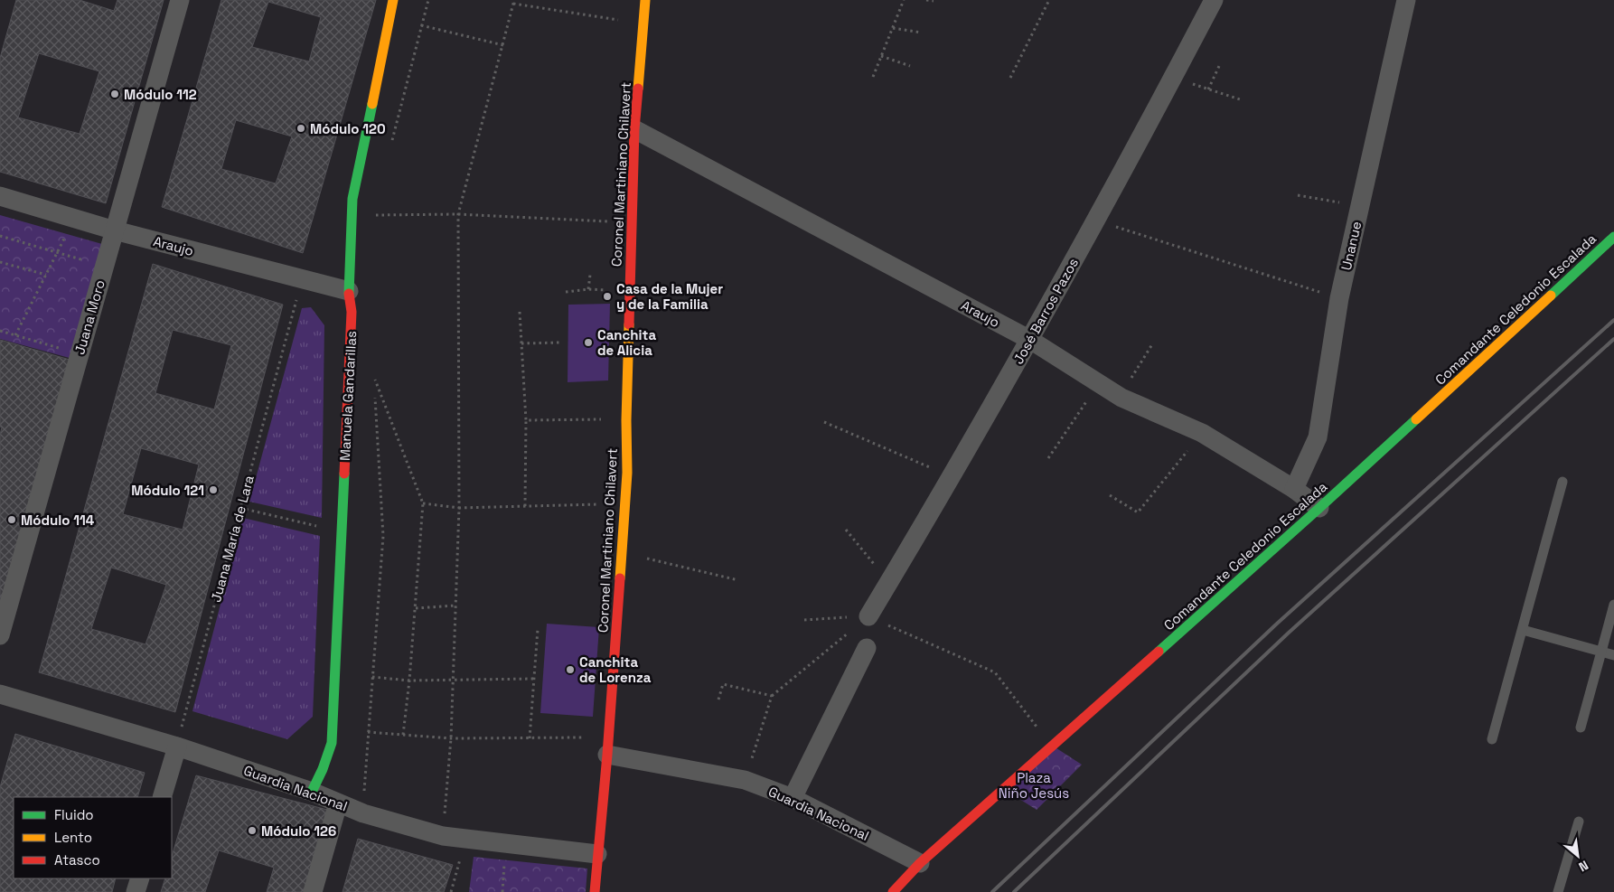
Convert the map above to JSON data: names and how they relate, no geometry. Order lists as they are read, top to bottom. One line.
{"streets":{"street":["Coronel Martiniano Chilavert","Araujo","Unanue","Comandante Celedonio Escalada","José Barros Pazos","Juana Moro","Manuela Gandarillas","Guardia Nacional"],"path":["Juana María de Lara"]},"crossings":[["Coronel Martiniano Chilavert","Araujo"],["Coronel Martiniano Chilavert","Guardia Nacional"],["Araujo","Unanue"],["Araujo","Comandante Celedonio Escalada"],["Araujo","José Barros Pazos"],["Araujo","Juana Moro"],["Araujo","Manuela Gandarillas"],["Araujo","Juana María de Lara"],["Comandante Celedonio Escalada","Guardia Nacional"],["Manuela Gandarillas","Guardia Nacional"],["Juana María de Lara","Guardia Nacional"]],"parks":["Plaza Niño Jesús"],"places":["Módulo 112","Módulo 120","Casa de la Mujer y de la Familia","Canchita de Alicia","Módulo 121","Módulo 114","Canchita de Lorenza","Módulo 126"],"legend":["Fluido","Lento","Atasco"],"north":"bottom right"}
